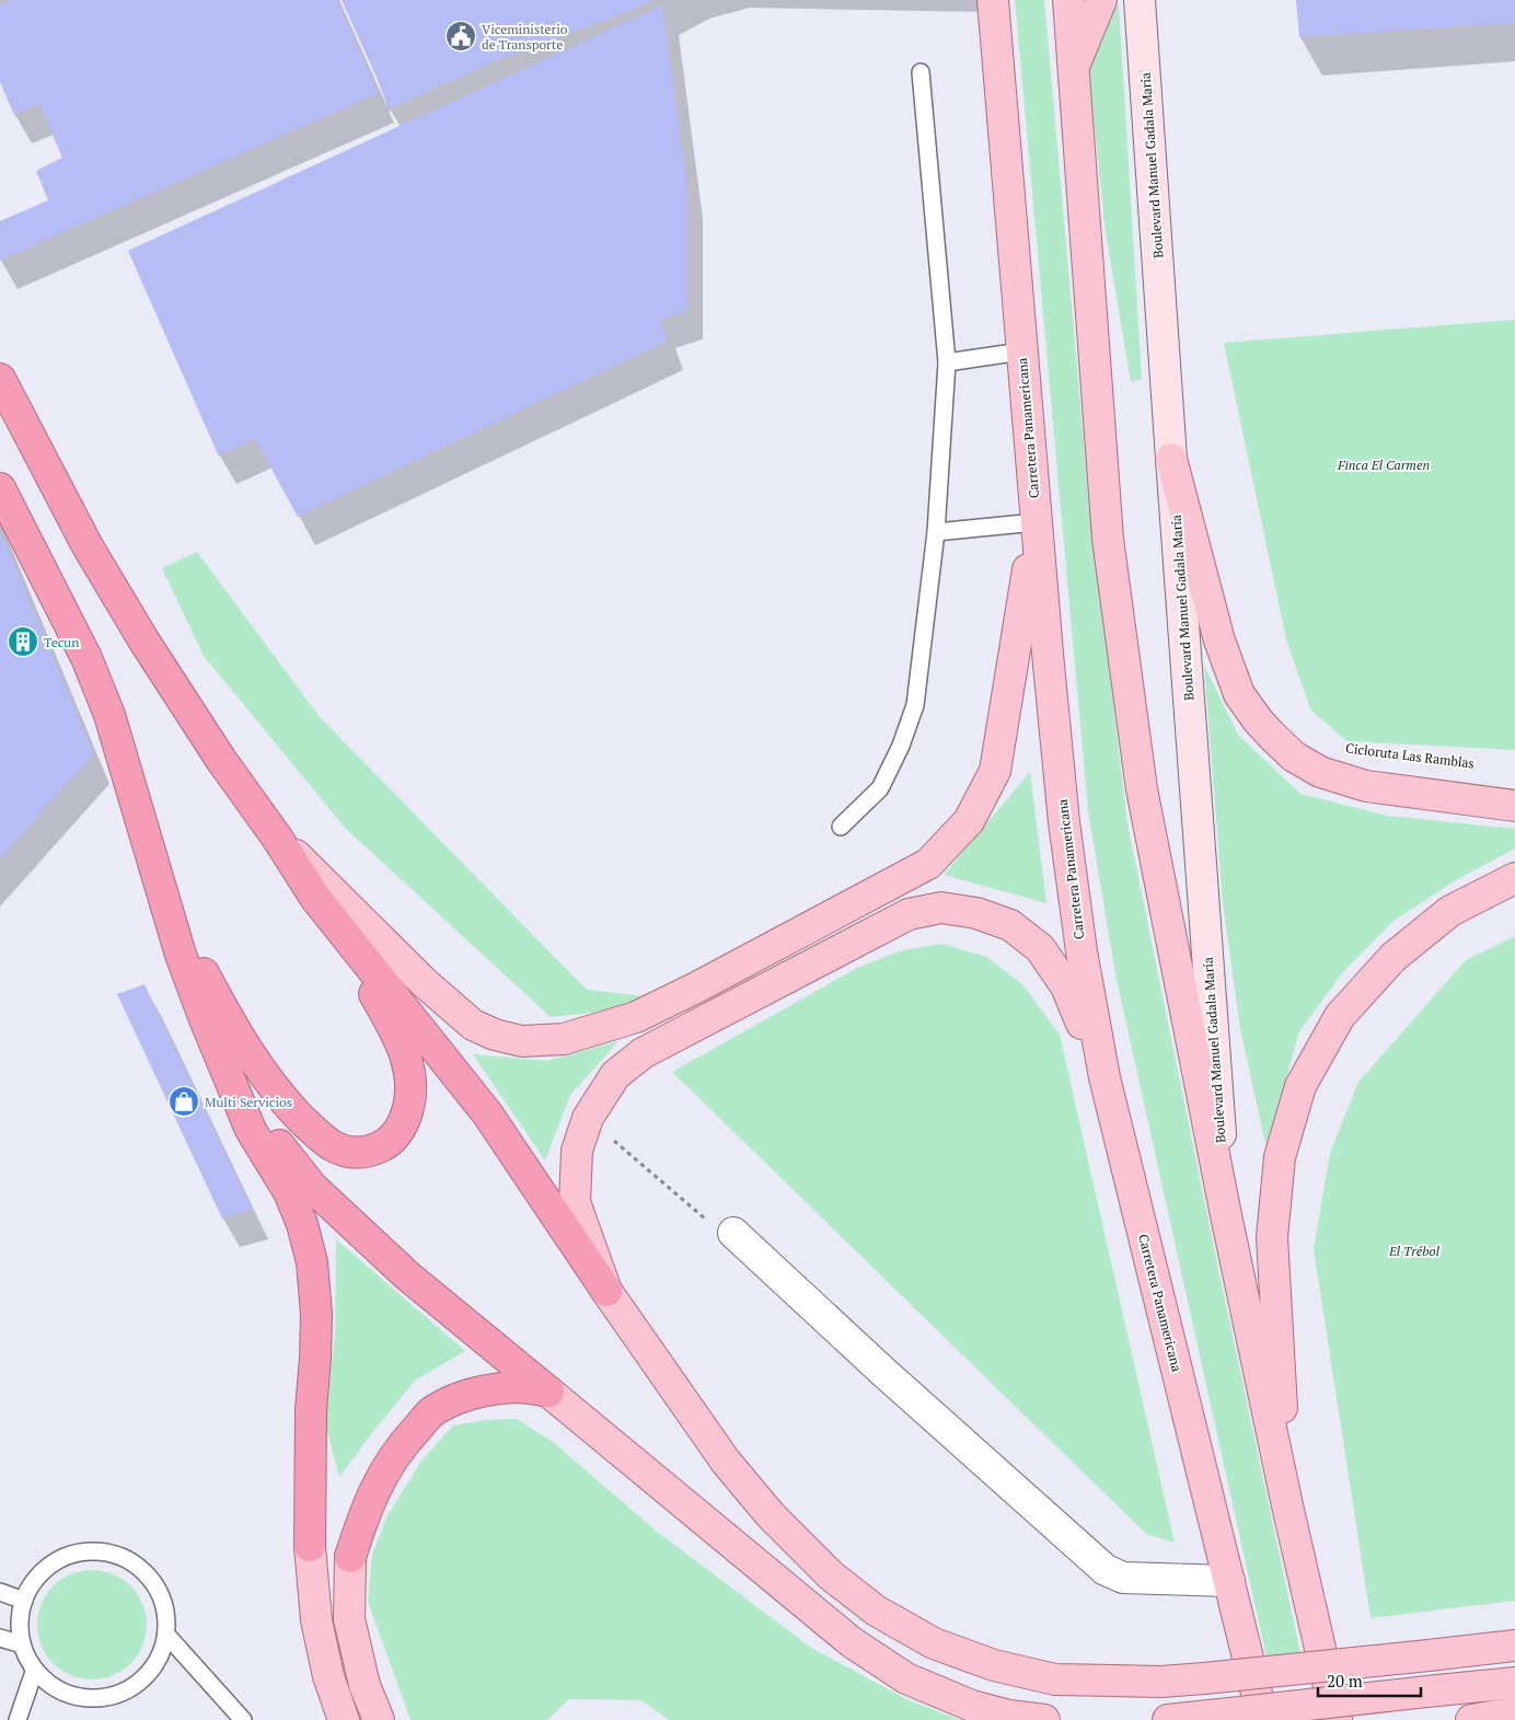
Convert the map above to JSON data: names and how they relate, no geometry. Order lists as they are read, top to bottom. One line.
{"streets":{"main road":["Carretera Panamericana"],"street":["Boulevard Manuel Gadala María"]},"parks":["Finca El Carmen","El Trébol"],"places":{"public building":["Viceministerio de Transporte"],"building":["Tecun"],"shop":["Multi Servicios"]},"scale_bar":"20 m"}
